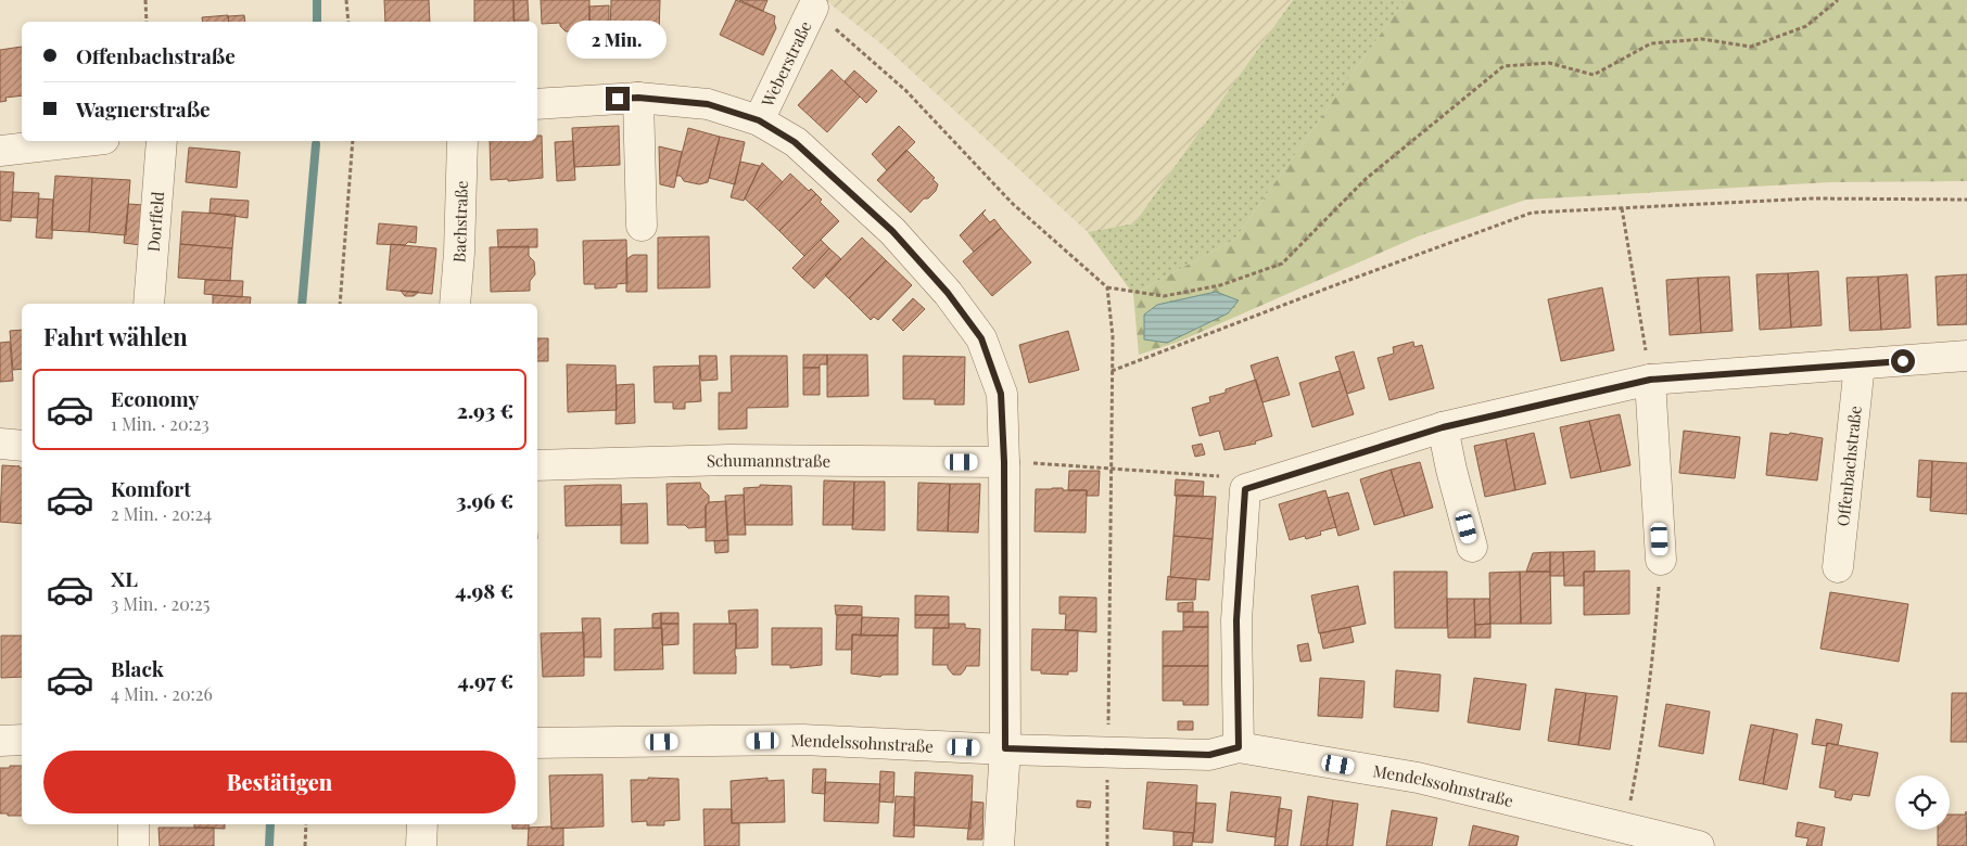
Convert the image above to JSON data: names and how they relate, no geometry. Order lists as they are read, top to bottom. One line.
{"streets":{"street":["Weberstraße","Dorffeld","Bachstraße","Schumannstraße","Offenbachstraße","Mendelssohnstraße"]},"page":{"bubble":"2 Min.","banner":["Offenbachstraße","Wagnerstraße"],"heading":"Fahrt wählen","list":[{"name":"Economy","note":"1 Min. · 20:23","value":"2.93 €"},{"name":"Komfort","note":"2 Min. · 20:24","value":"3.96 €"},{"name":"XL","note":"3 Min. · 20:25","value":"4.98 €"},{"name":"Black","note":"4 Min. · 20:26","value":"4.97 €"}],"buttons":"Bestätigen"}}
